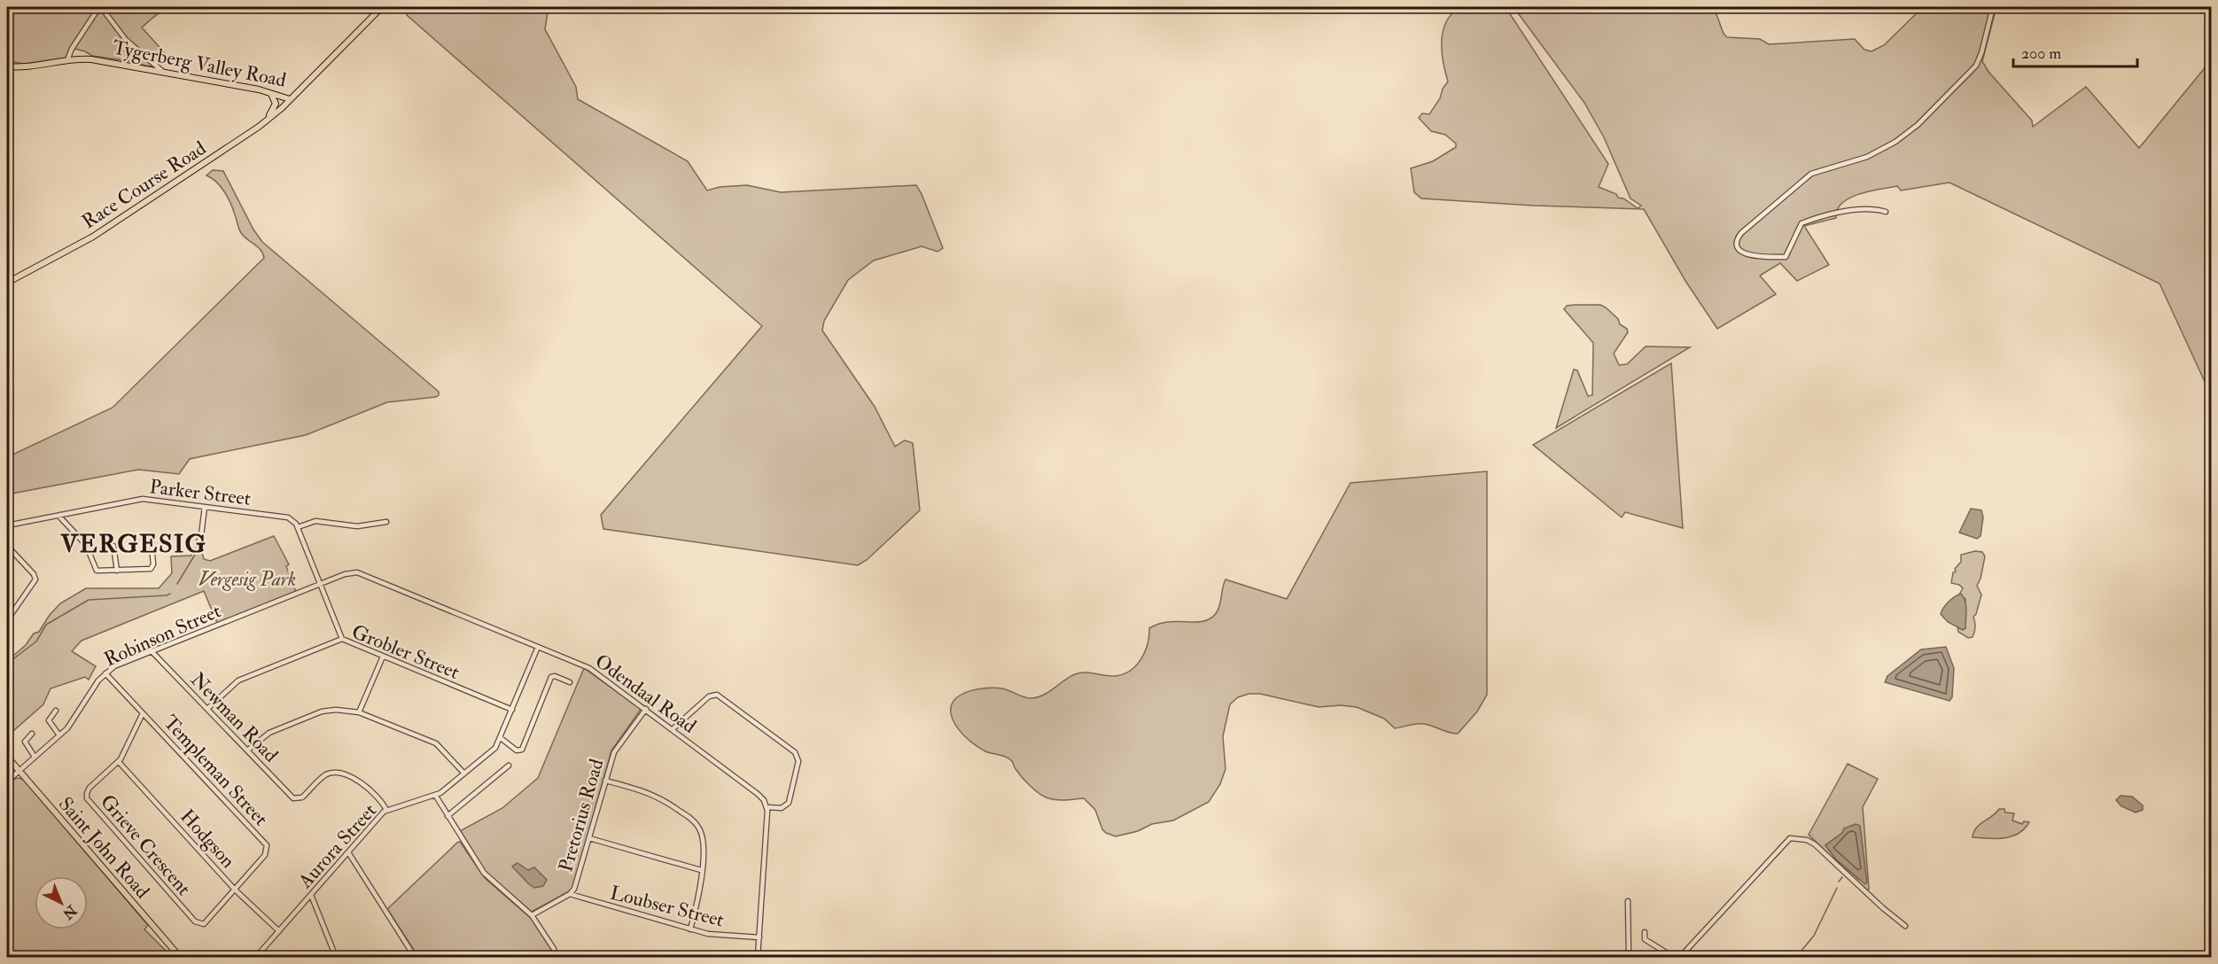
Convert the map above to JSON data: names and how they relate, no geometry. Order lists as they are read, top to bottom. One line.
{"streets":{"main road":["Tygerberg Valley Road","Race Course Road","Saint John Road"],"street":["Parker Street","Robinson Street","Grobler Street","Odendaal Road","Newman Road","Templeman Street","Pretorius Road","Hodgson","Grieve Crescent","Aurora Street","Loubser Street"]},"crossings":[["Tygerberg Valley Road","Race Course Road"],["Robinson Street","Odendaal Road"],["Robinson Street","Newman Road"],["Robinson Street","Templeman Street"],["Robinson Street","Saint John Road"],["Grobler Street","Newman Road"],["Grobler Street","Aurora Street"],["Odendaal Road","Pretorius Road"],["Odendaal Road","Aurora Street"],["Newman Road","Aurora Street"],["Templeman Street","Hodgson"],["Templeman Street","Grieve Crescent"],["Pretorius Road","Loubser Street"],["Hodgson","Grieve Crescent"],["Hodgson","Aurora Street"]],"districts":["VERGESIG"],"parks":["Vergesig Park"],"scale_bar":"200 m","north":"bottom right"}
